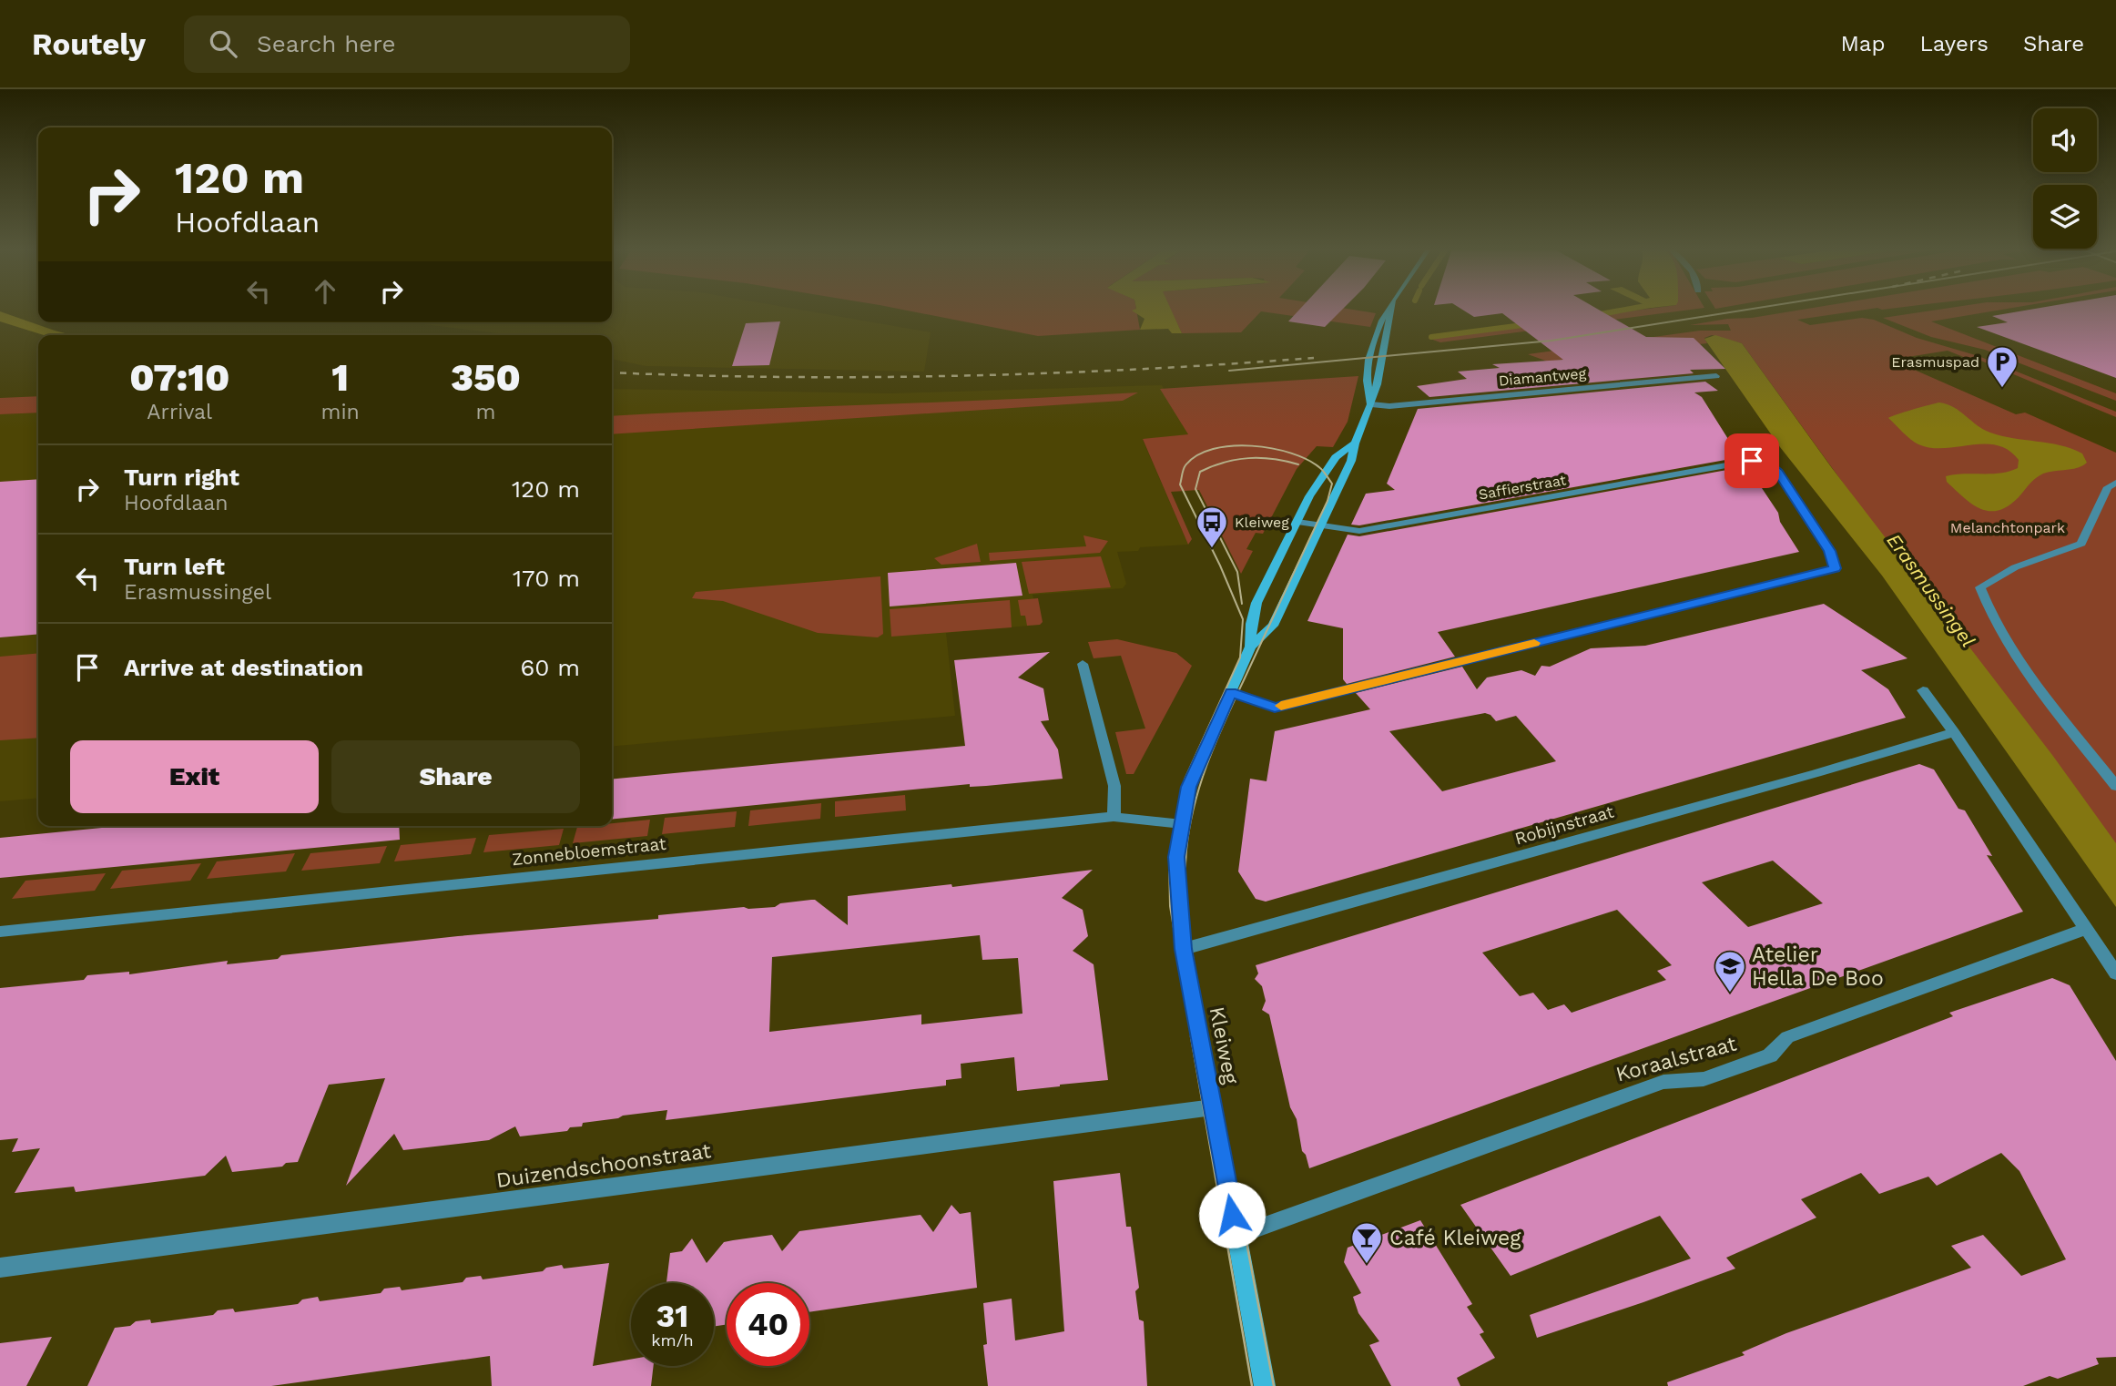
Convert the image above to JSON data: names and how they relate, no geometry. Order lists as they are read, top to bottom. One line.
{"streets":{"street":["Diamantweg","Saffierstraat","Robijnstraat","Zonnebloemstraat","Kleiweg","Koraalstraat","Duizendschoonstraat"]},"crossings":[["Diamantweg","Kleiweg"],["Saffierstraat","Kleiweg"],["Robijnstraat","Kleiweg"],["Zonnebloemstraat","Kleiweg"],["Kleiweg","Koraalstraat"],["Kleiweg","Duizendschoonstraat"]],"water":["Erasmussingel"],"parks":["Melanchtonpark"],"places":{"parking":["Erasmuspad"],"bus stop":["Kleiweg"],"school or university":["Atelier Hella De Boo"],"bar":["Café Kleiweg"]},"page":{"header":"Routely","search":"Search here","nav":["Map","Layers","Share"],"turn":["120 m","Hoofdlaan"],"eta":["07:10","Arrival","1","min","350","m"],"list":[{"name":"Turn right","note":"Hoofdlaan","value":"120 m"},{"name":"Turn left","note":"Erasmussingel","value":"170 m"},{"name":"Arrive at destination","value":"60 m"}],"buttons":["Exit","Share"],"speed":"31 km/h","limit":"40"}}
